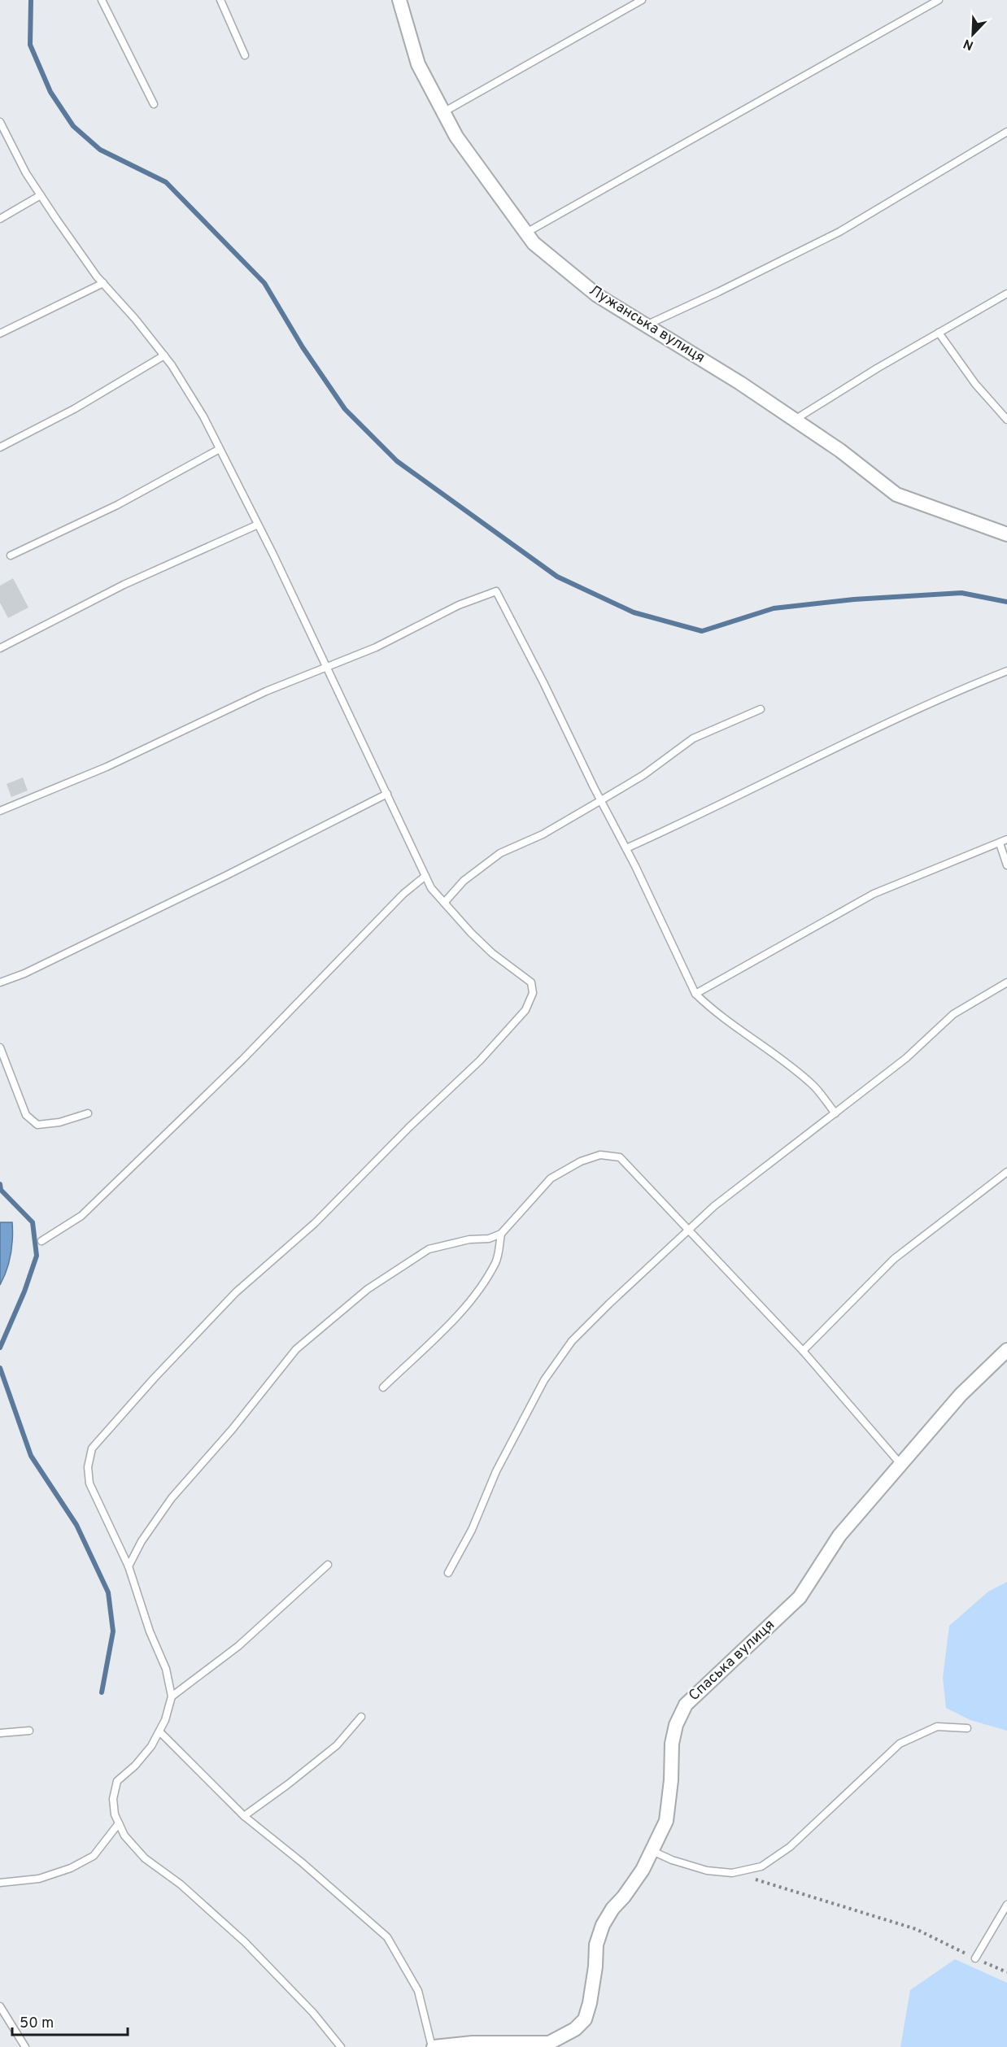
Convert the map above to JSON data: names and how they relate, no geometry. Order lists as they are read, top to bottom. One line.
{"streets":{"street":["Лужанська вулиця","Спаська вулиця"]},"scale_bar":"50 m","north":"bottom left"}
